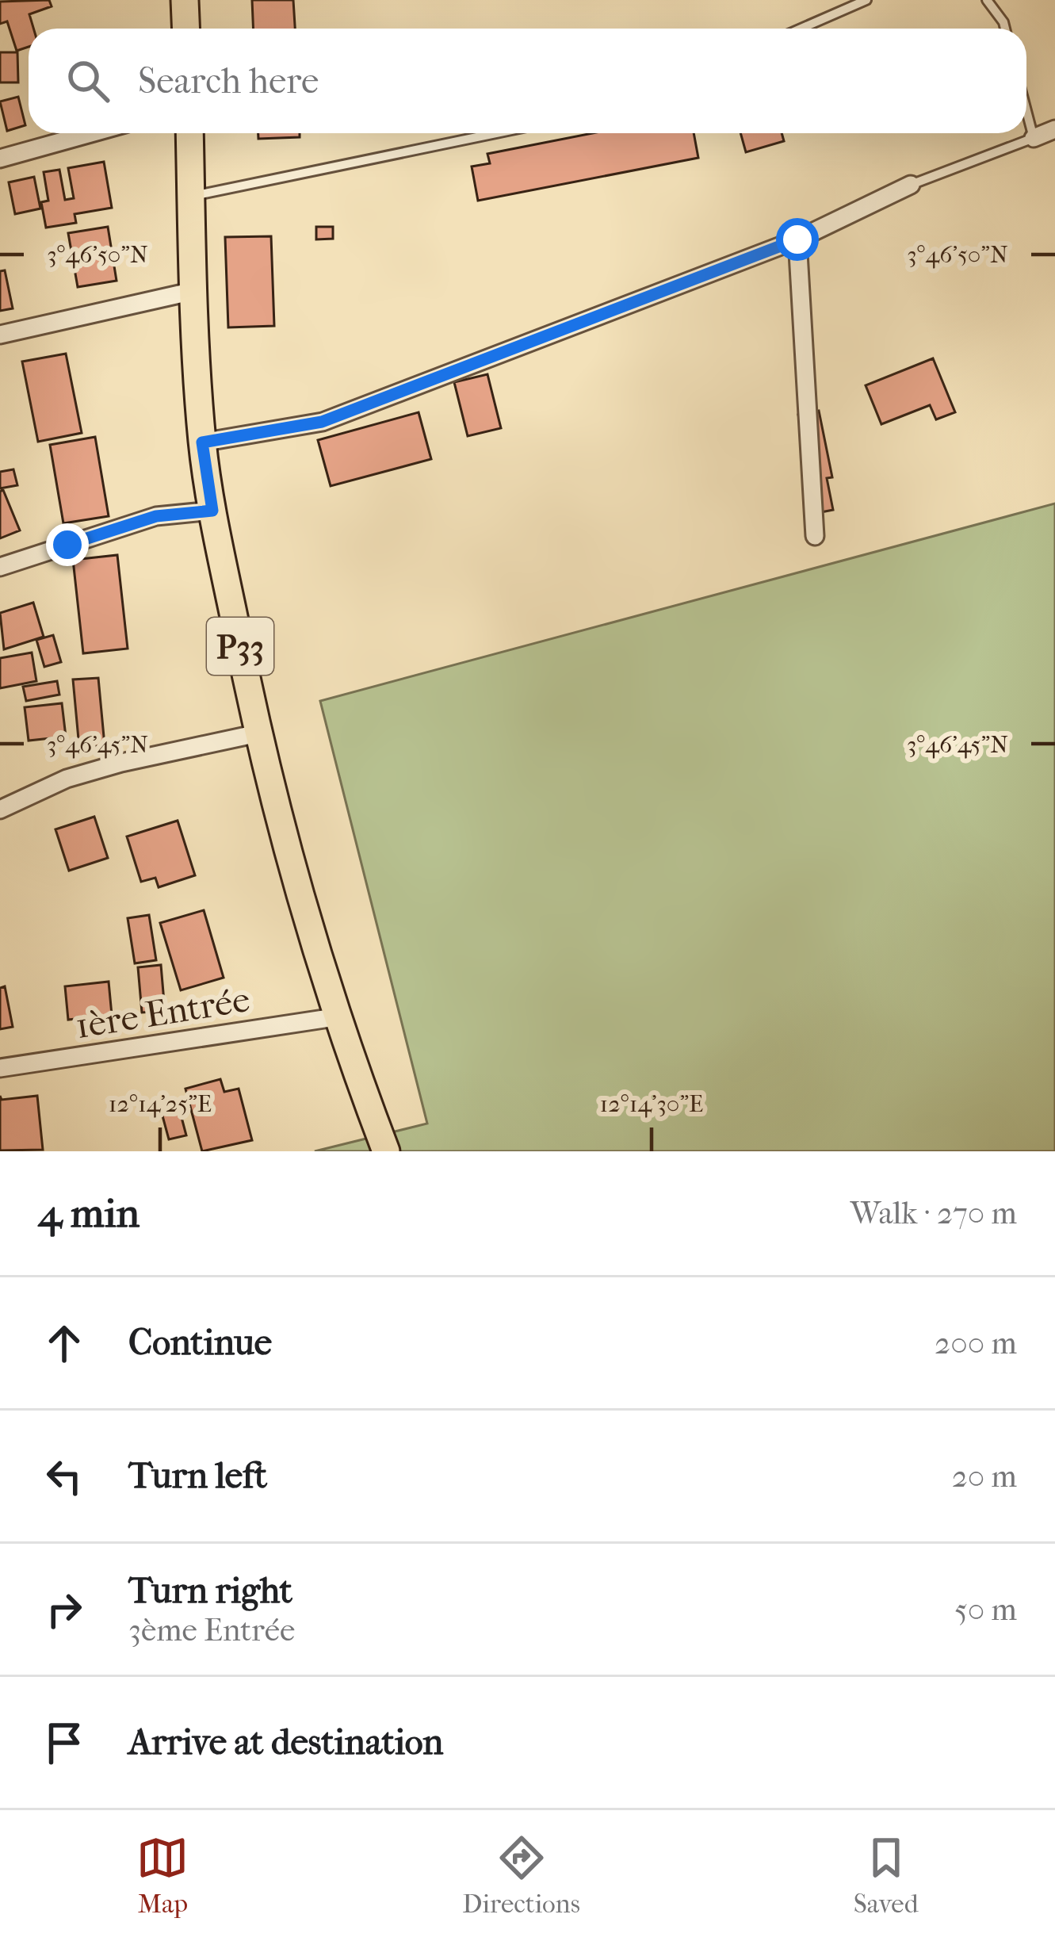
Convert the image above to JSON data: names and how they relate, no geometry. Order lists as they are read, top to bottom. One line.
{"streets":{"main road":["P33"],"street":["1ère Entrée"]},"crossings":[["P33","1ère Entrée"]],"page":{"search":"Search here","heading":["4 min","Walk · 270 m"],"list":[["Continue","200 m"],["Turn left","20 m"],["Turn right","3ème Entrée","50 m"],"Arrive at destination"],"nav":["Map","Directions","Saved"]},"coordinates":["3°46'50\"N","3°46'45\"N","12°14'25\"E","12°14'30\"E"]}
